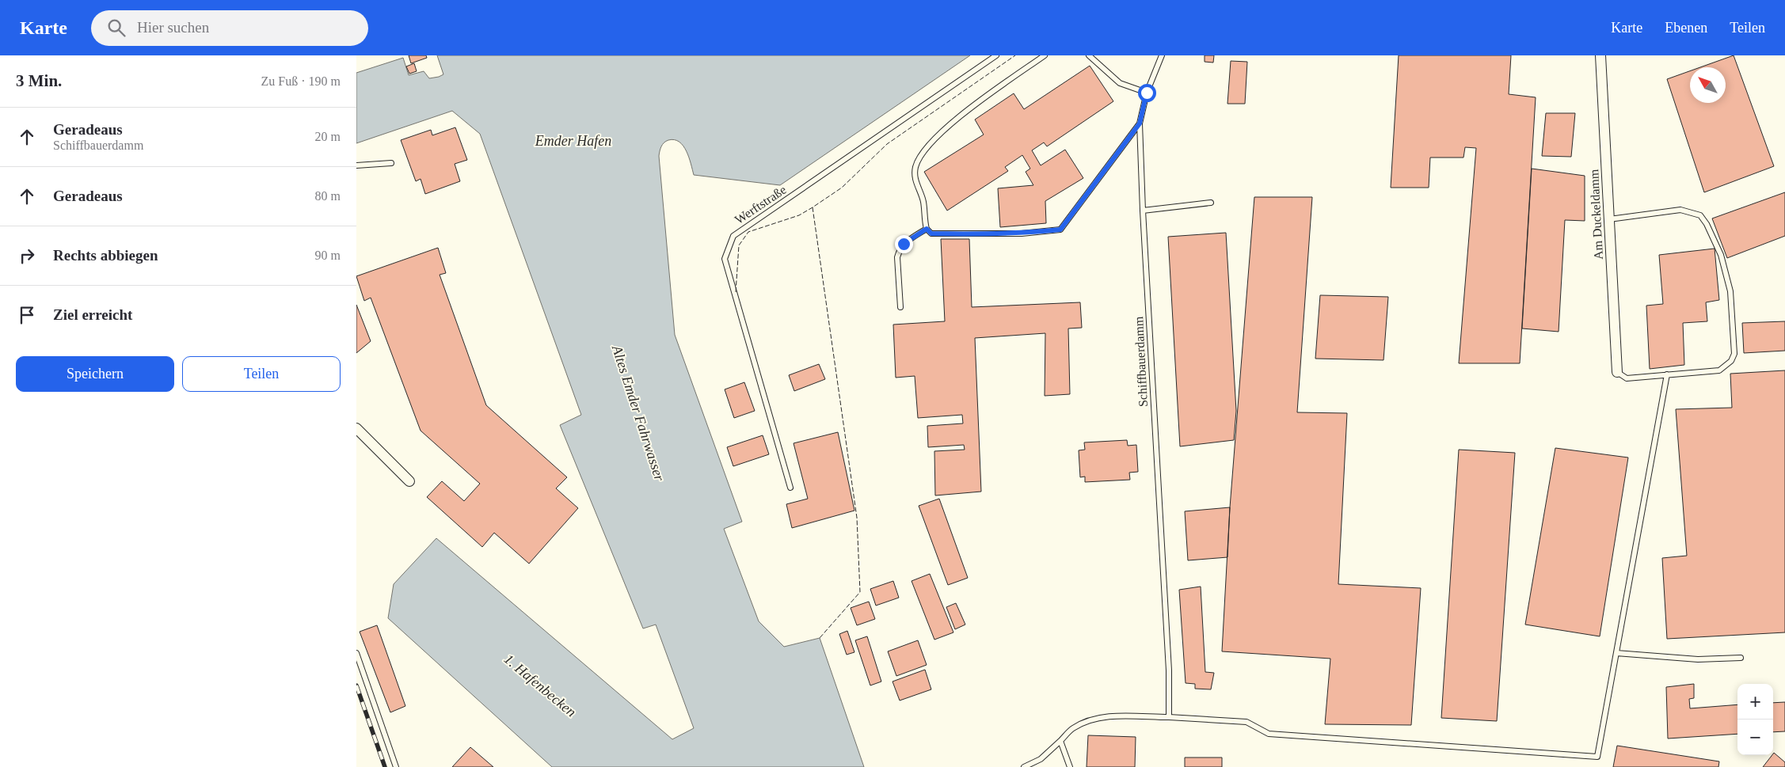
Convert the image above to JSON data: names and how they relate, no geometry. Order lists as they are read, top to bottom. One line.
{"streets":{"street":["Am Duckeldamm"],"lane":["Werftstraße","Schiffbauerdamm"]},"water":["Emder Hafen","Altes Emder Fahrwasser","1. Hafenbecken"],"north":"top left","page":{"header":"Karte","search":"Hier suchen","nav":["Karte","Ebenen","Teilen"],"heading":["3 Min.","Zu Fuß · 190 m"],"list":[["Geradeaus","Schiffbauerdamm","20 m"],["Geradeaus","80 m"],["Rechts abbiegen","90 m"],"Ziel erreicht"],"buttons":["Speichern","Teilen"],"map_buttons":["+","−"]}}
